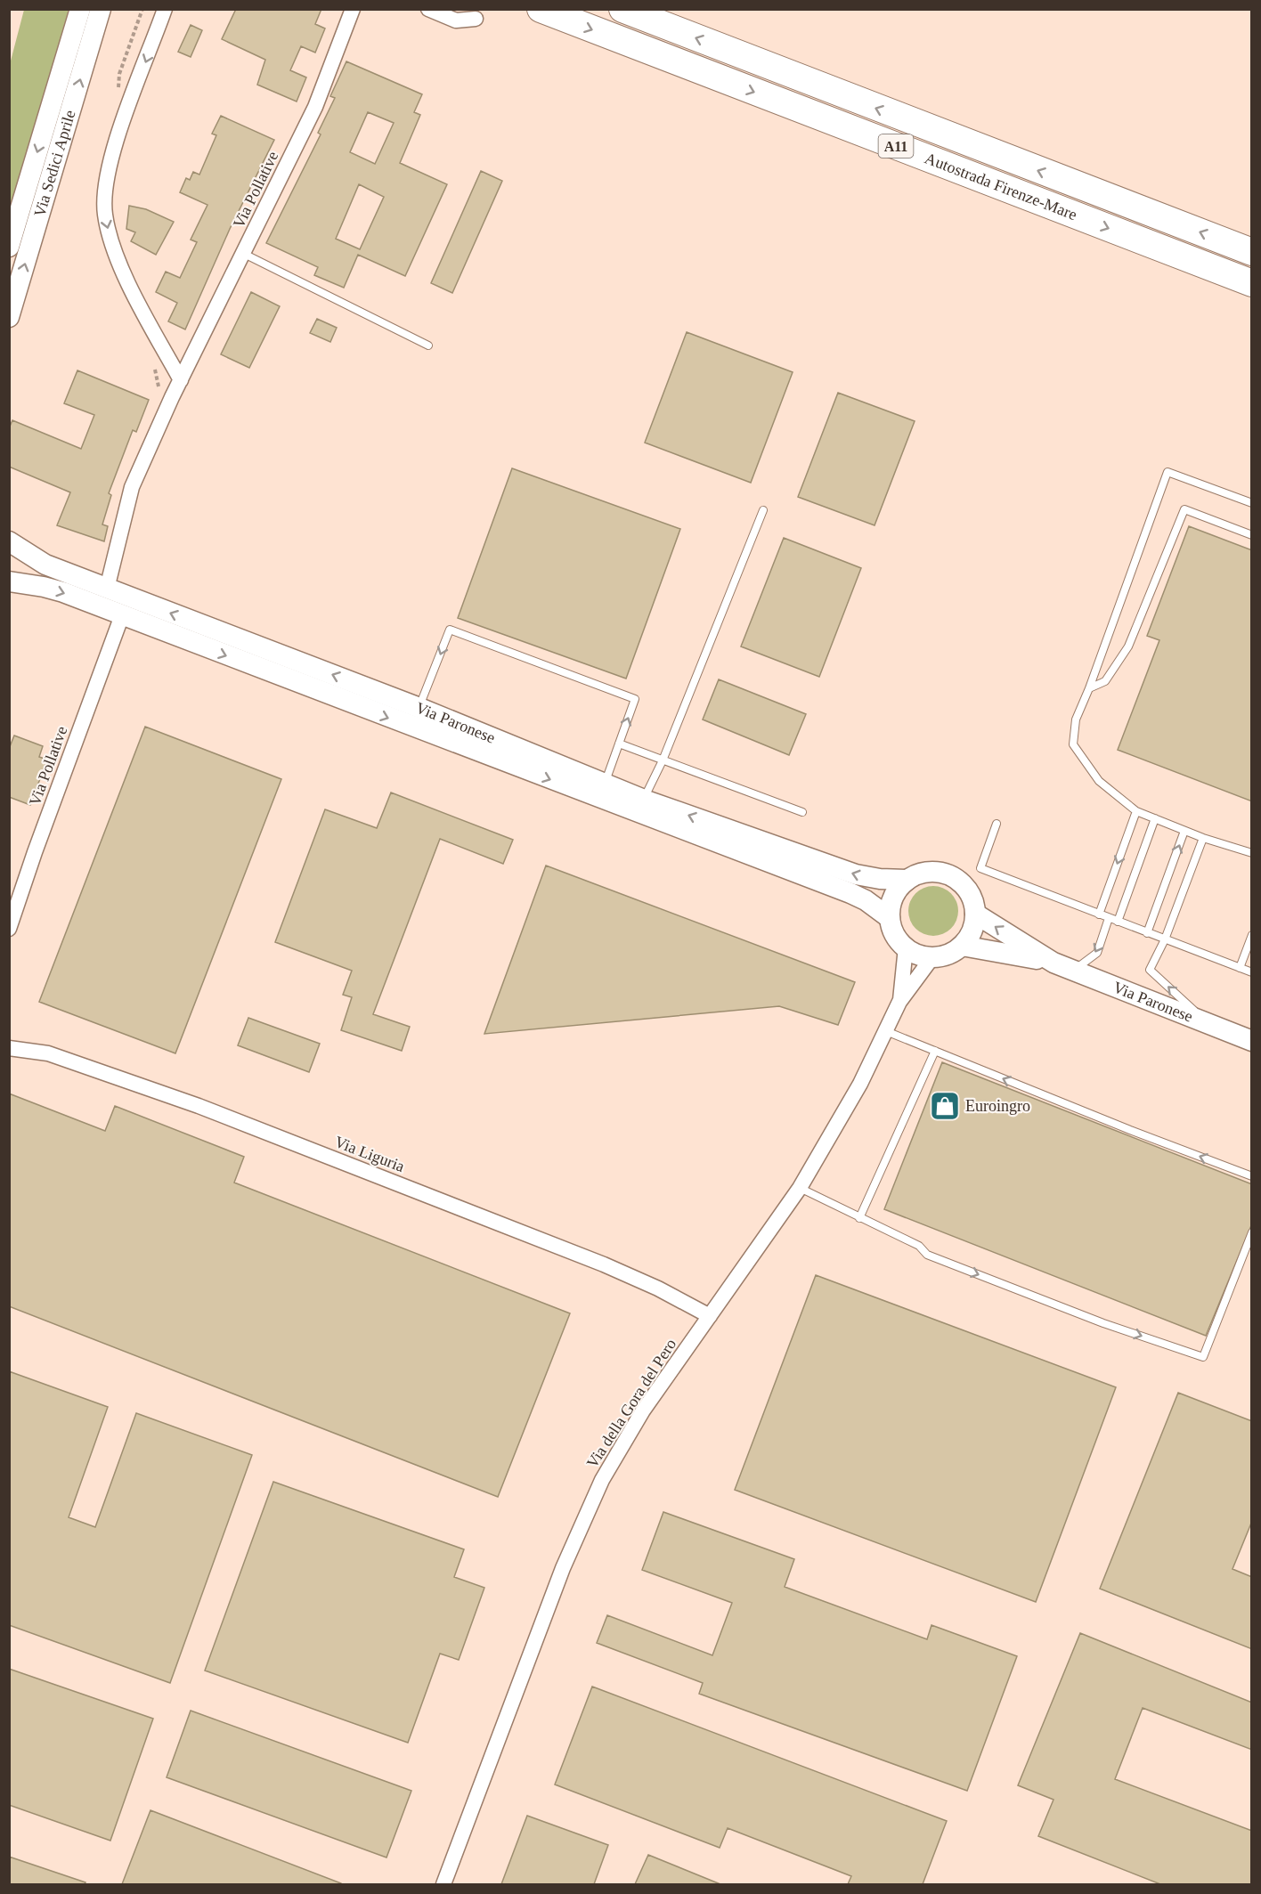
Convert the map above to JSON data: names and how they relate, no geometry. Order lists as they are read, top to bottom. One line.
{"streets":{"highway":["A11","Autostrada Firenze-Mare"],"main road":["Via Sedici Aprile","Via Paronese"],"street":["Via Pollative","Via Liguria","Via della Gora del Pero"]},"crossings":[["Via Pollative","Via Paronese"],["Via Paronese","Via della Gora del Pero"],["Via Liguria","Via della Gora del Pero"]],"places":{"shop":["Euroingro"]}}
